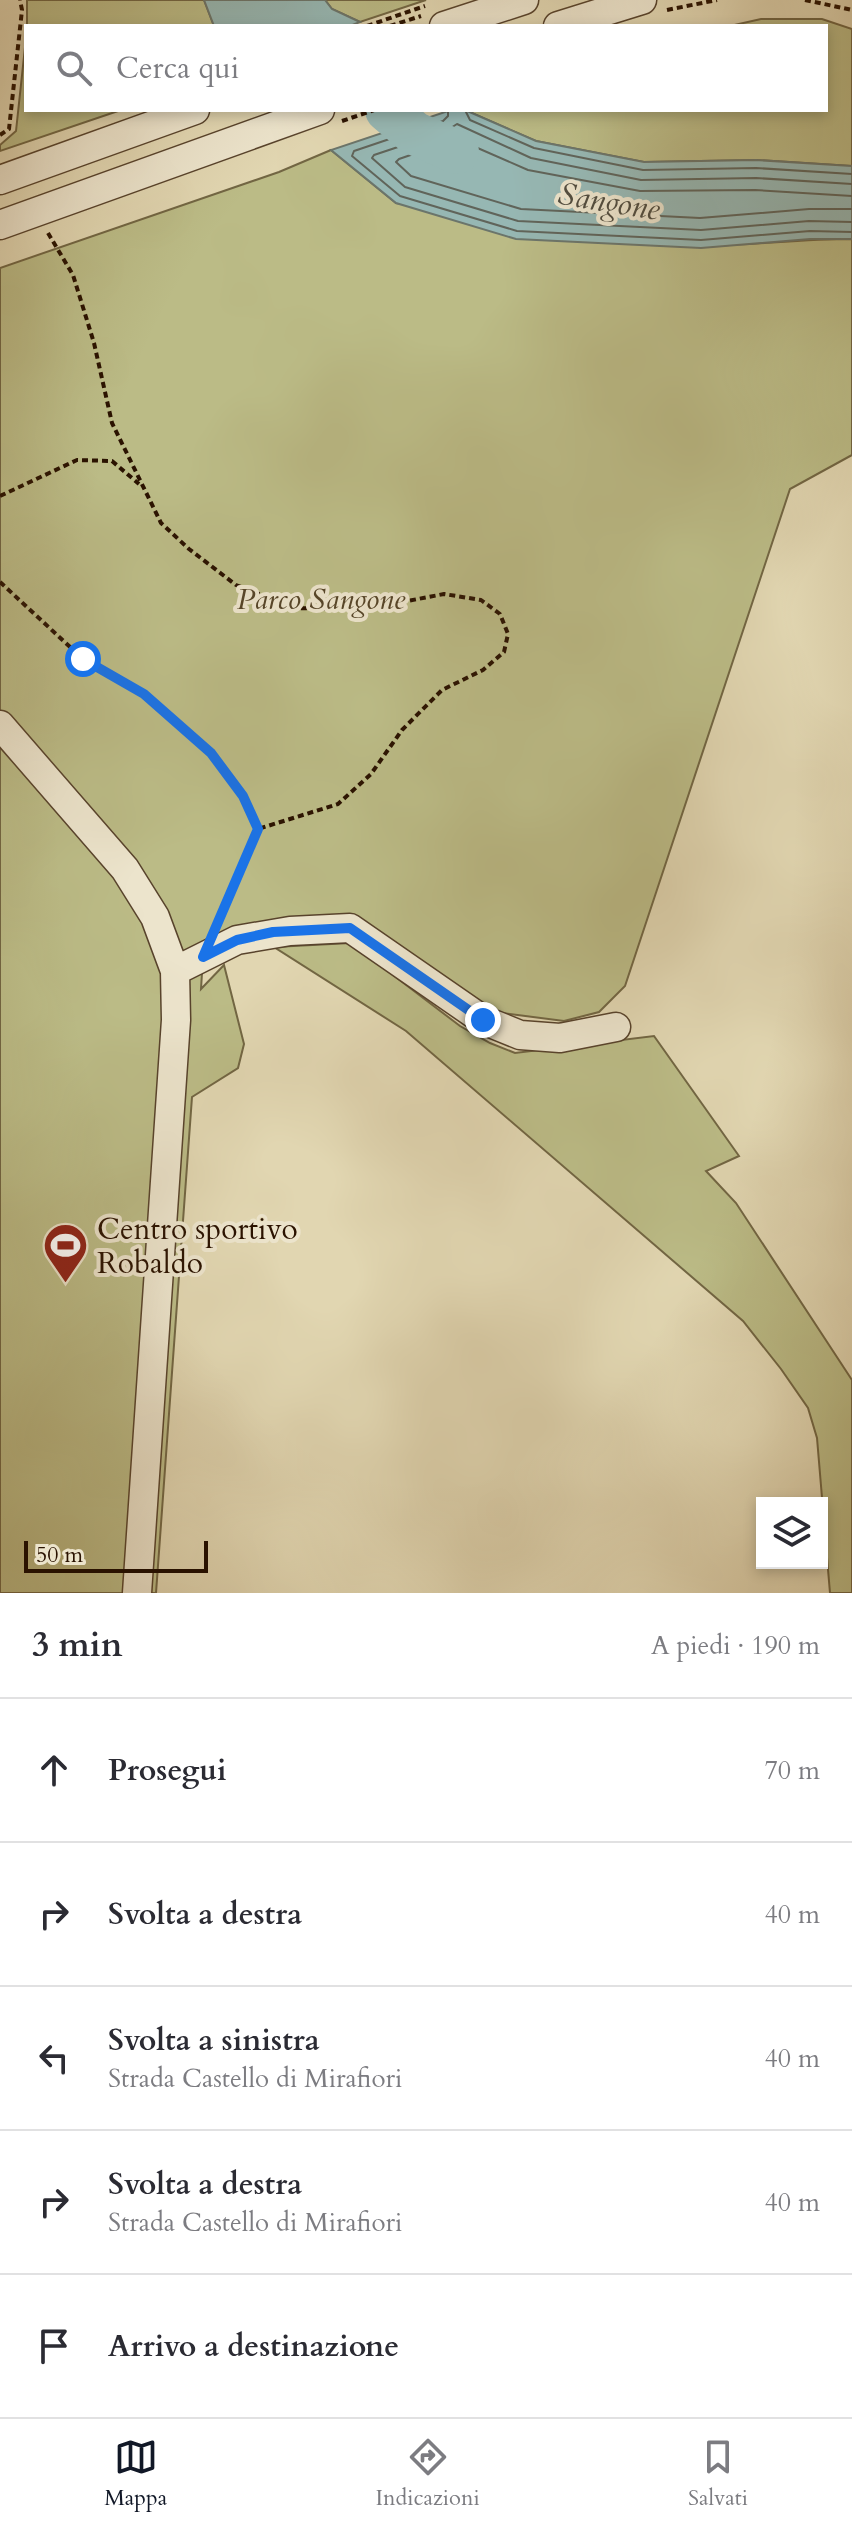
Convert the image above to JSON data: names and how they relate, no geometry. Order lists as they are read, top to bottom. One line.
{"water":["Sangone"],"parks":["Parco Sangone"],"places":{"sports":["Centro sportivo Robaldo"]},"scale_bar":"50 m","page":{"search":"Cerca qui","scale":"50 m","heading":["3 min","A piedi · 190 m"],"list":[["Prosegui","70 m"],["Svolta a destra","40 m"],["Svolta a sinistra","Strada Castello di Mirafiori","40 m"],["Svolta a destra","Strada Castello di Mirafiori","40 m"],"Arrivo a destinazione"],"nav":["Mappa","Indicazioni","Salvati"]}}
